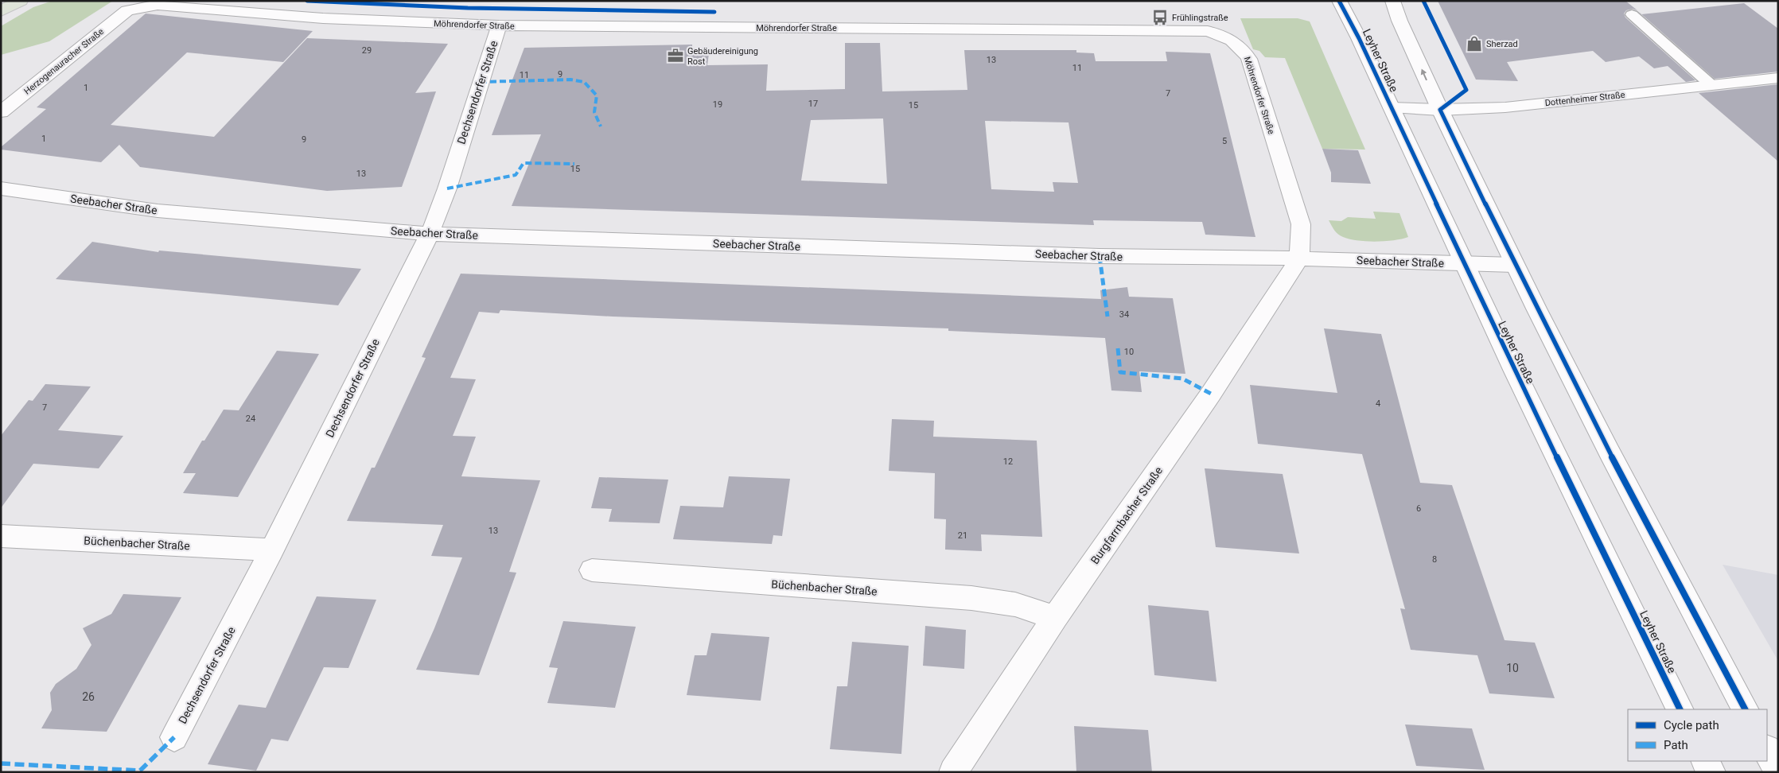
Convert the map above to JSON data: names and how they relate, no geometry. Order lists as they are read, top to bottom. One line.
{"streets":{"street":["Möhrendorfer Straße","Leyher Straße","Herzogenauracher Straße","Dechsendorfer Straße","Dottenheimer Straße","Seebacher Straße","Burgfarrnbacher Straße","Büchenbacher Straße"]},"crossings":[["Möhrendorfer Straße","Herzogenauracher Straße"],["Möhrendorfer Straße","Dechsendorfer Straße"],["Möhrendorfer Straße","Seebacher Straße"],["Möhrendorfer Straße","Burgfarrnbacher Straße"],["Leyher Straße","Dottenheimer Straße"],["Leyher Straße","Seebacher Straße"],["Dechsendorfer Straße","Seebacher Straße"],["Dechsendorfer Straße","Büchenbacher Straße"],["Seebacher Straße","Burgfarrnbacher Straße"],["Burgfarrnbacher Straße","Büchenbacher Straße"]],"places":{"bus stop":["Frühlingstraße"],"shop":["Sherzad"],"office":["Gebäudereinigung Rost"]},"house_numbers":["29","13","11","9","11","1","7","17","19","15","1","9","5","15","13","34","10","4","7","24","12","6","13","21","8","10","26"],"legend":["Cycle path","Path"]}
